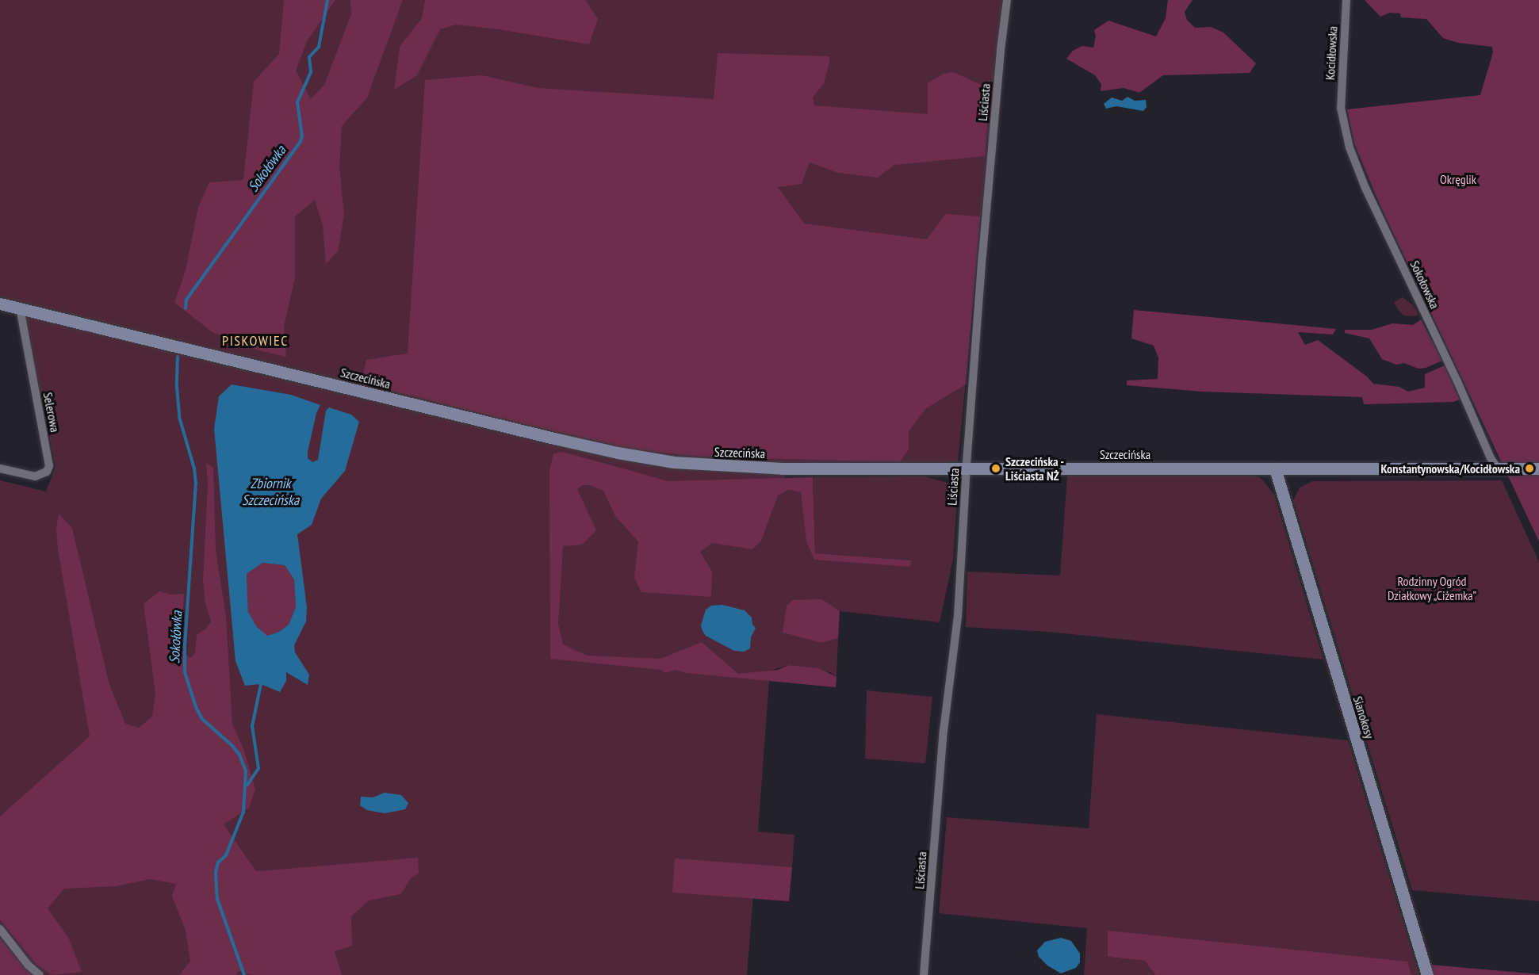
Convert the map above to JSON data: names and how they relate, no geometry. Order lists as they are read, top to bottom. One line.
{"streets":{"main road":["Szczecińska","Sianokosy"],"street":["Kocidłowska","Liściasta","Sokołowska","Selerowa"]},"crossings":[["Kocidłowska","Sokołowska"],["Liściasta","Szczecińska"],["Sokołowska","Szczecińska"],["Szczecińska","Selerowa"],["Szczecińska","Sianokosy"]],"districts":["PISKOWIEC"],"water":["Sokołówka","Zbiornik Szczecińska"],"parks":["Okręglik","Rodzinny Ogród Działkowy „Ciżemka”"],"places":["Szczecińska - Liściasta NŻ","Konstantynowska/Kocidłowska"]}
